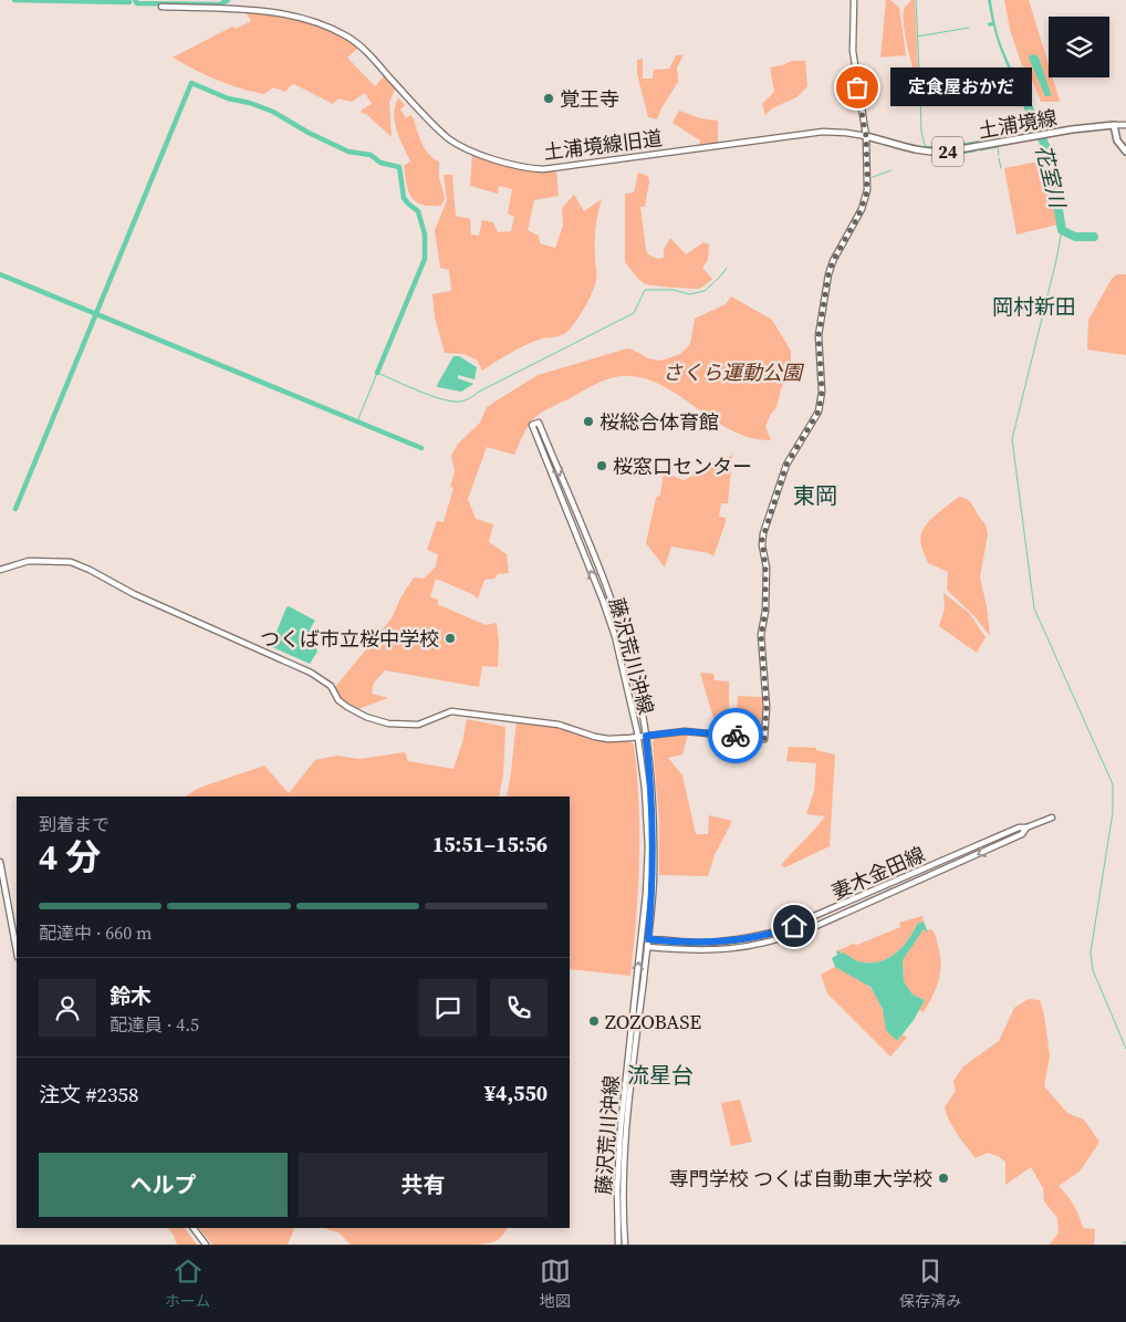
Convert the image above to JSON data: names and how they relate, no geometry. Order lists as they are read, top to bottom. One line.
{"streets":{"main road":["土浦境線","土浦境線旧道","24","藤沢荒川沖線","妻木金田線"]},"crossings":[["土浦境線","土浦境線旧道"],["土浦境線","藤沢荒川沖線"],["土浦境線旧道","藤沢荒川沖線"],["藤沢荒川沖線","妻木金田線"]],"districts":["岡村新田","東岡","流星台"],"water":["花室川"],"parks":["さくら運動公園"],"places":["定食屋おかだ","覚王寺","桜総合体育館","桜窓口センター","つくば市立桜中学校","ZOZOBASE","専門学校 つくば自動車大学校"],"page":{"bubble":"定食屋おかだ","heading":["4 分","到着まで","15:51–15:56"],"panel":["鈴木","配達員 · 4.5","注文 #2358","¥4,550"],"bar":"配達中 · 660 m","buttons":["ヘルプ","共有"],"tabs":["ホーム","地図","保存済み"]}}
